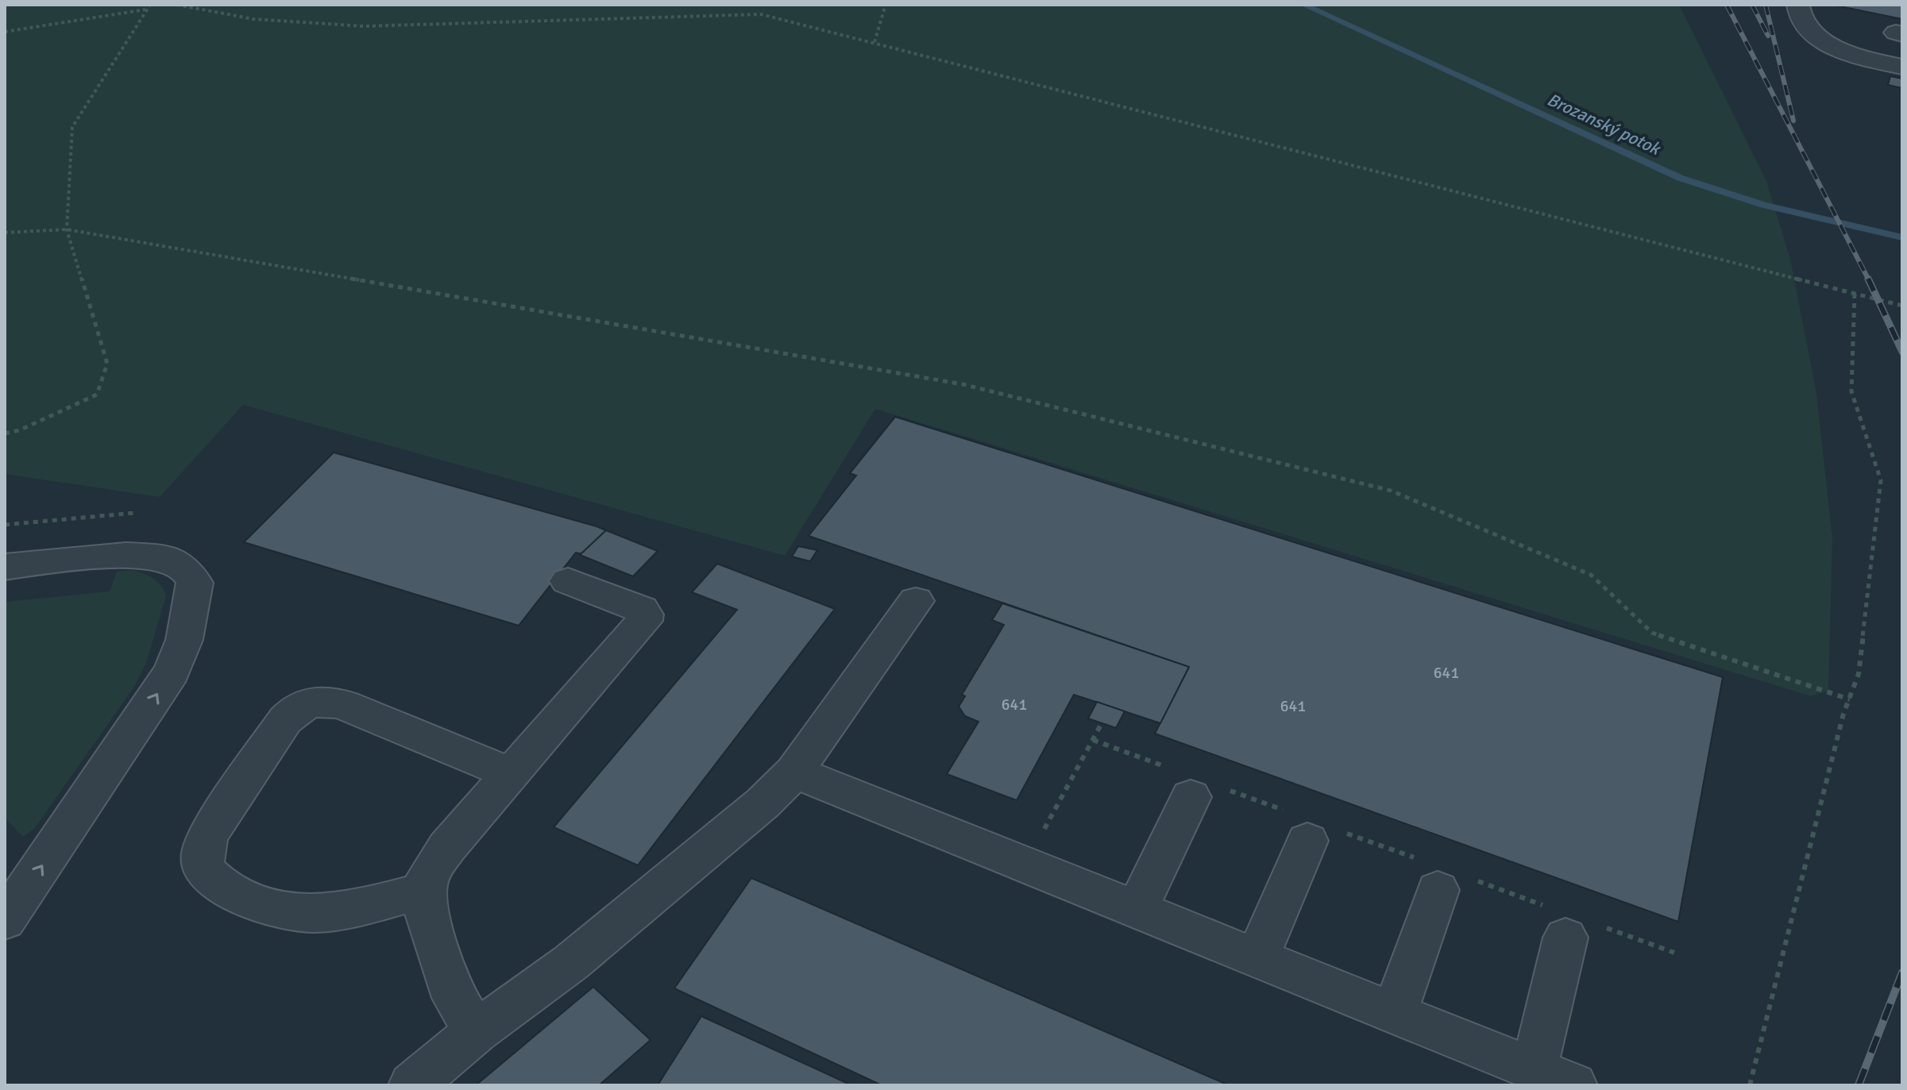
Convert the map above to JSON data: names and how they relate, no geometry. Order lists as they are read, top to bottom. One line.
{"water":["Brozanský potok"],"house_numbers":["641","641","641"]}
